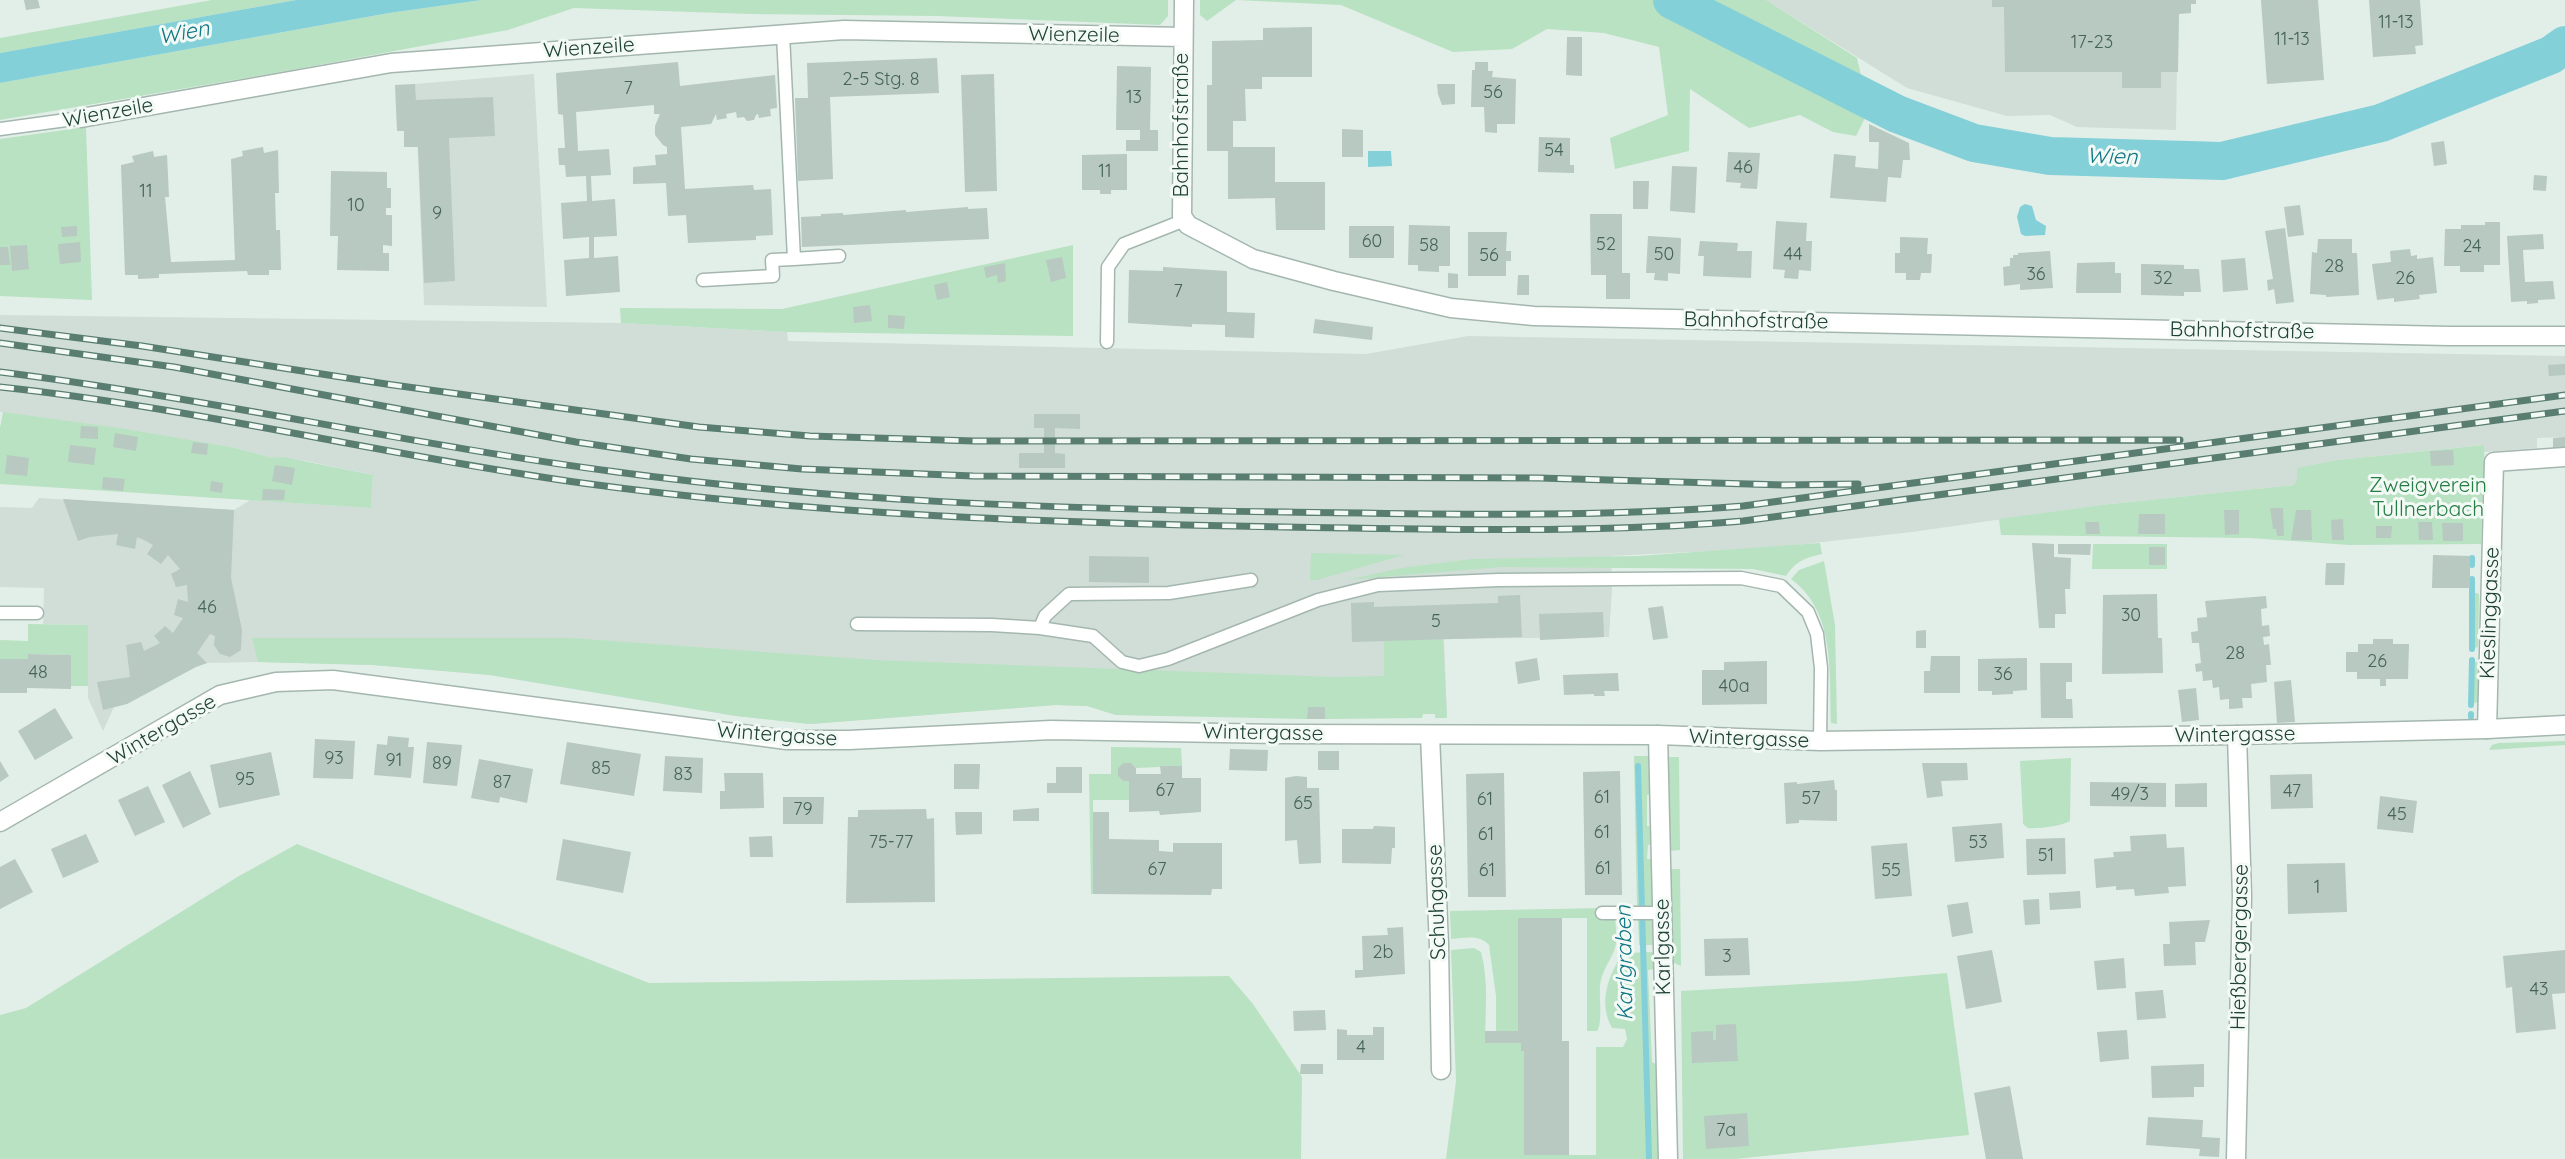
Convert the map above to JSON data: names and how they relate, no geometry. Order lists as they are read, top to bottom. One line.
{"streets":{"street":["Wienzeile","Bahnhofstraße","Kieslinggasse","Wintergasse","Schuhgasse","Karlgasse","Hießbergergasse"]},"crossings":[["Wienzeile","Bahnhofstraße"],["Kieslinggasse","Wintergasse"],["Wintergasse","Schuhgasse"],["Wintergasse","Karlgasse"],["Wintergasse","Hießbergergasse"]],"water":["Wien","Karlgraben"],"parks":["Zweigverein Tullnerbach"],"house_numbers":["11-13","11-13","17-23","2-5 Stg. 8","7","56","13","54","46","11","11","10","9","60","52","58","24","50","44","56","28","36","32","26","7","46","30","5","28","26","48","36","40a","93","91","89","85","83","95","87","67","47","49/3","61","57","61","65","79","45","61","61","75-77","53","51","61","67","61","55","1","2b","3","43","4","7a"]}
